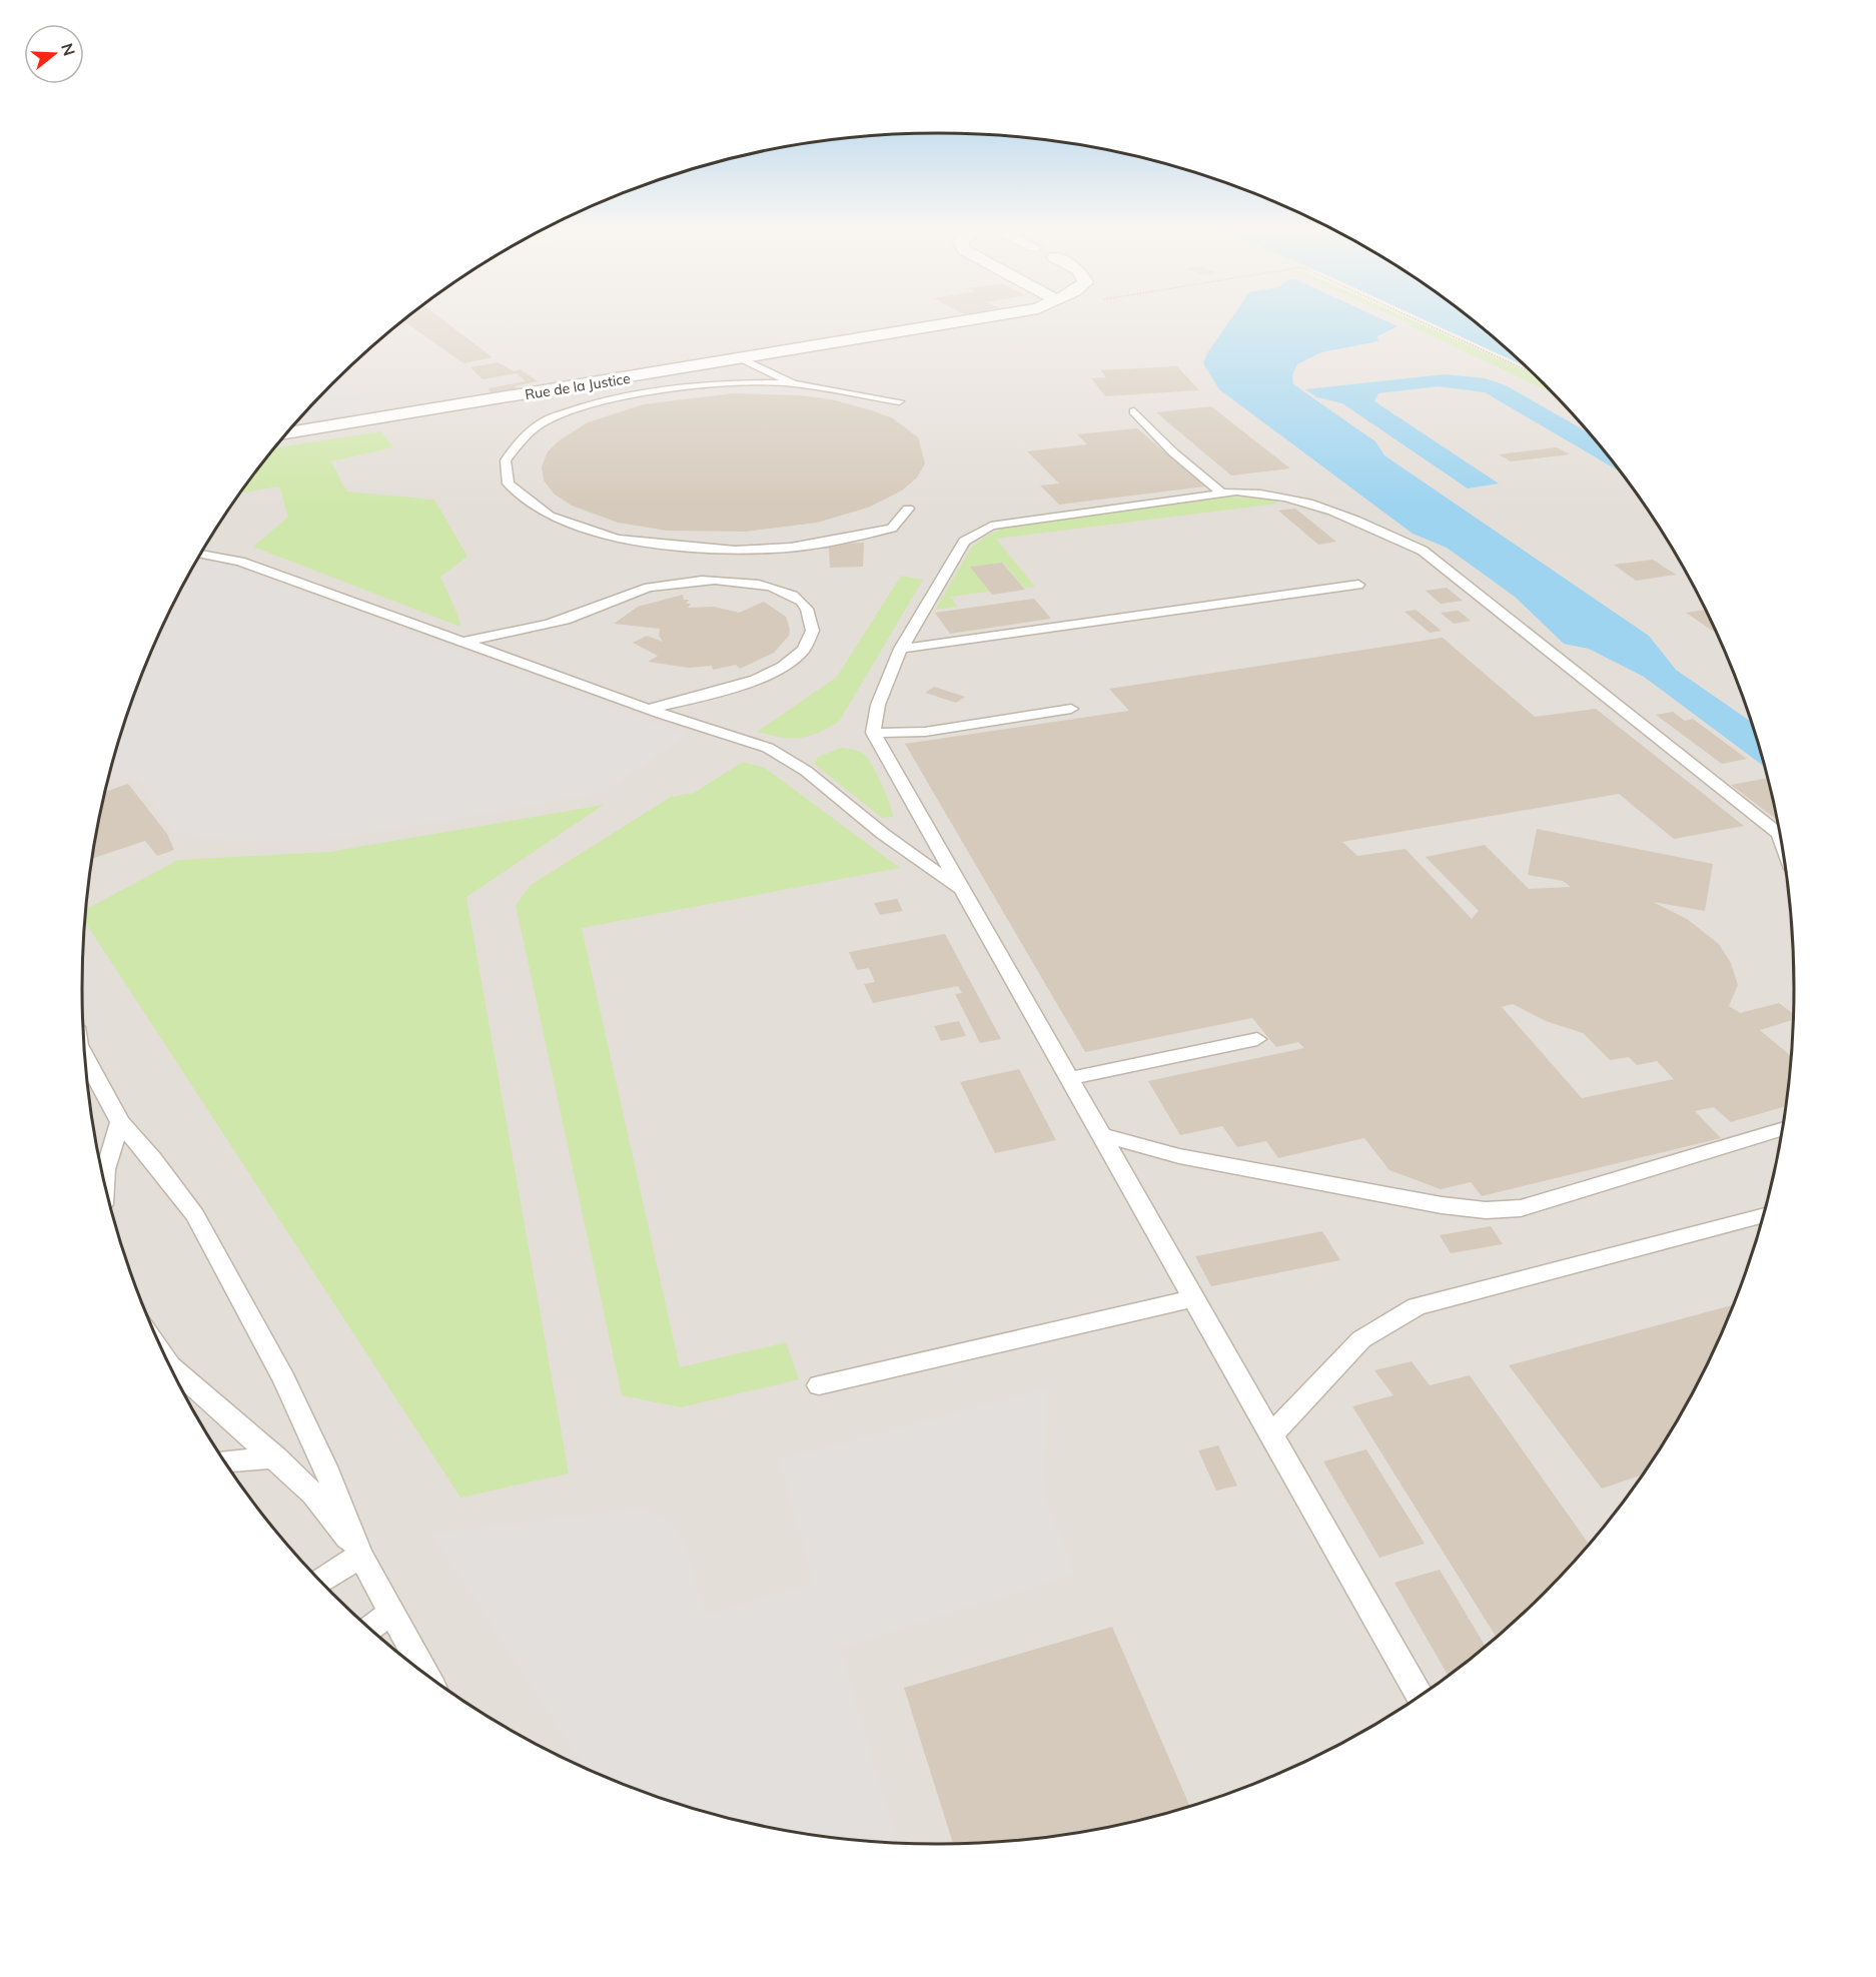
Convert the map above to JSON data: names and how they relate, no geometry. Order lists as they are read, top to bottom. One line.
{"streets":{"street":["Rue de la Justice"]},"north":"right"}
